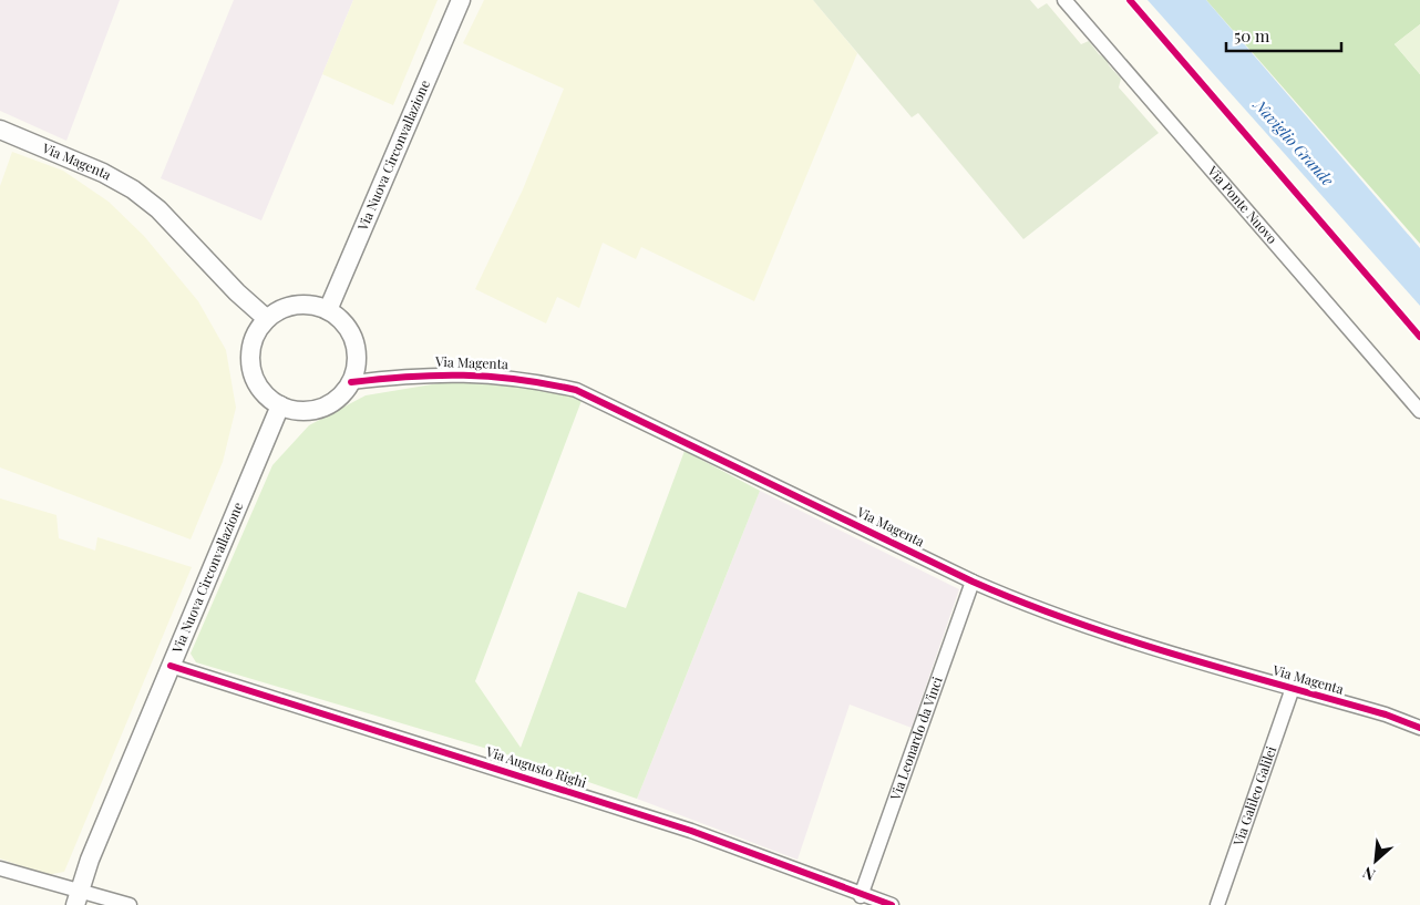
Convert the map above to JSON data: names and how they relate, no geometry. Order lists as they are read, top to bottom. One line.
{"streets":{"street":["Via Nuova Circonvallazione","Via Magenta","Via Ponte Nuovo","Via Leonardo da Vinci","Via Augusto Righi","Via Galileo Galilei"]},"crossings":[["Via Nuova Circonvallazione","Via Magenta"],["Via Nuova Circonvallazione","Via Augusto Righi"],["Via Magenta","Via Leonardo da Vinci"],["Via Magenta","Via Galileo Galilei"],["Via Leonardo da Vinci","Via Augusto Righi"]],"water":["Naviglio Grande"],"scale_bar":"50 m","north":"bottom left"}
